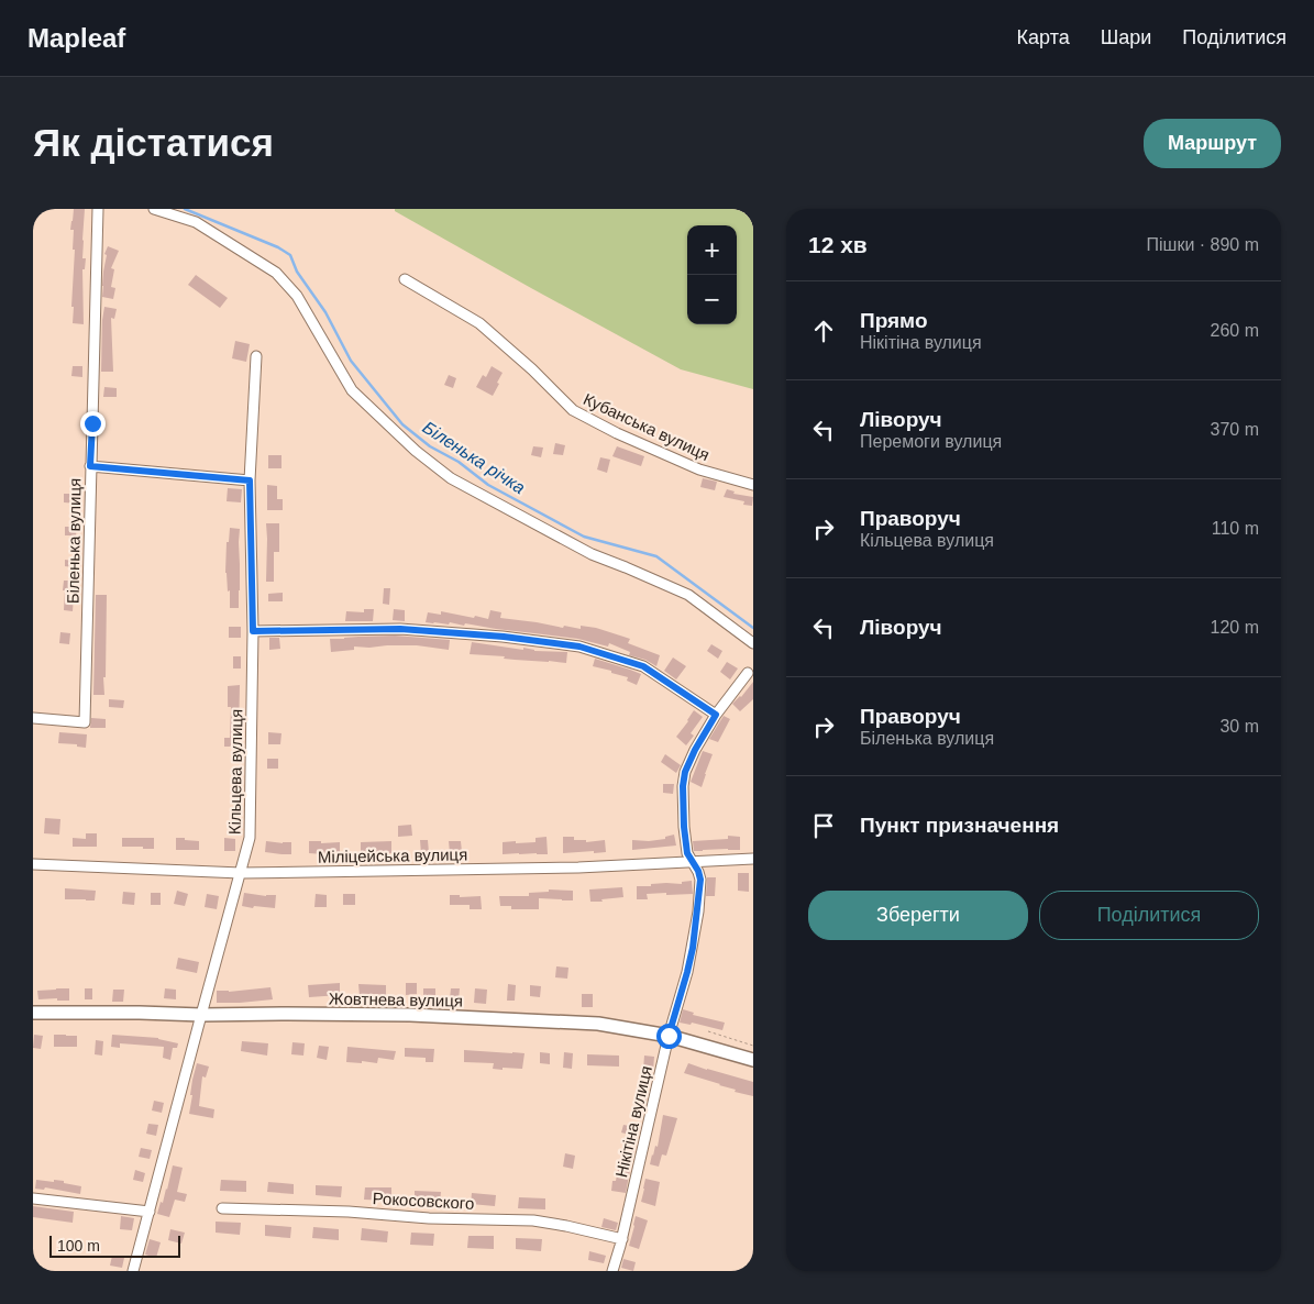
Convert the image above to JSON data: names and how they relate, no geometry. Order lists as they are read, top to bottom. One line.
{"streets":{"main road":["Жовтнева вулиця"],"street":["Кубанська вулиця","Біленька вулиця","Кільцева вулиця","Міліцейська вулиця","Нікітіна вулиця","Рокосовского"]},"crossings":[["Кільцева вулиця","Міліцейська вулиця"],["Кільцева вулиця","Жовтнева вулиця"],["Міліцейська вулиця","Нікітіна вулиця"],["Жовтнева вулиця","Нікітіна вулиця"],["Нікітіна вулиця","Рокосовского"]],"water":["Біленька річка"],"scale_bar":"100 m","page":{"header":"Mapleaf","nav":["Карта","Шари","Поділитися"],"buttons":["Маршрут",["Зберегти","Поділитися"]],"title":"Як дістатися","heading":["12 хв","Пішки · 890 m"],"map_buttons":["+","−"],"list":[["Прямо","Нікітіна вулиця","260 m"],["Ліворуч","Перемоги вулиця","370 m"],["Праворуч","Кільцева вулиця","110 m"],["Ліворуч","120 m"],["Праворуч","Біленька вулиця","30 m"],"Пункт призначення"],"scale":"100 m"}}
